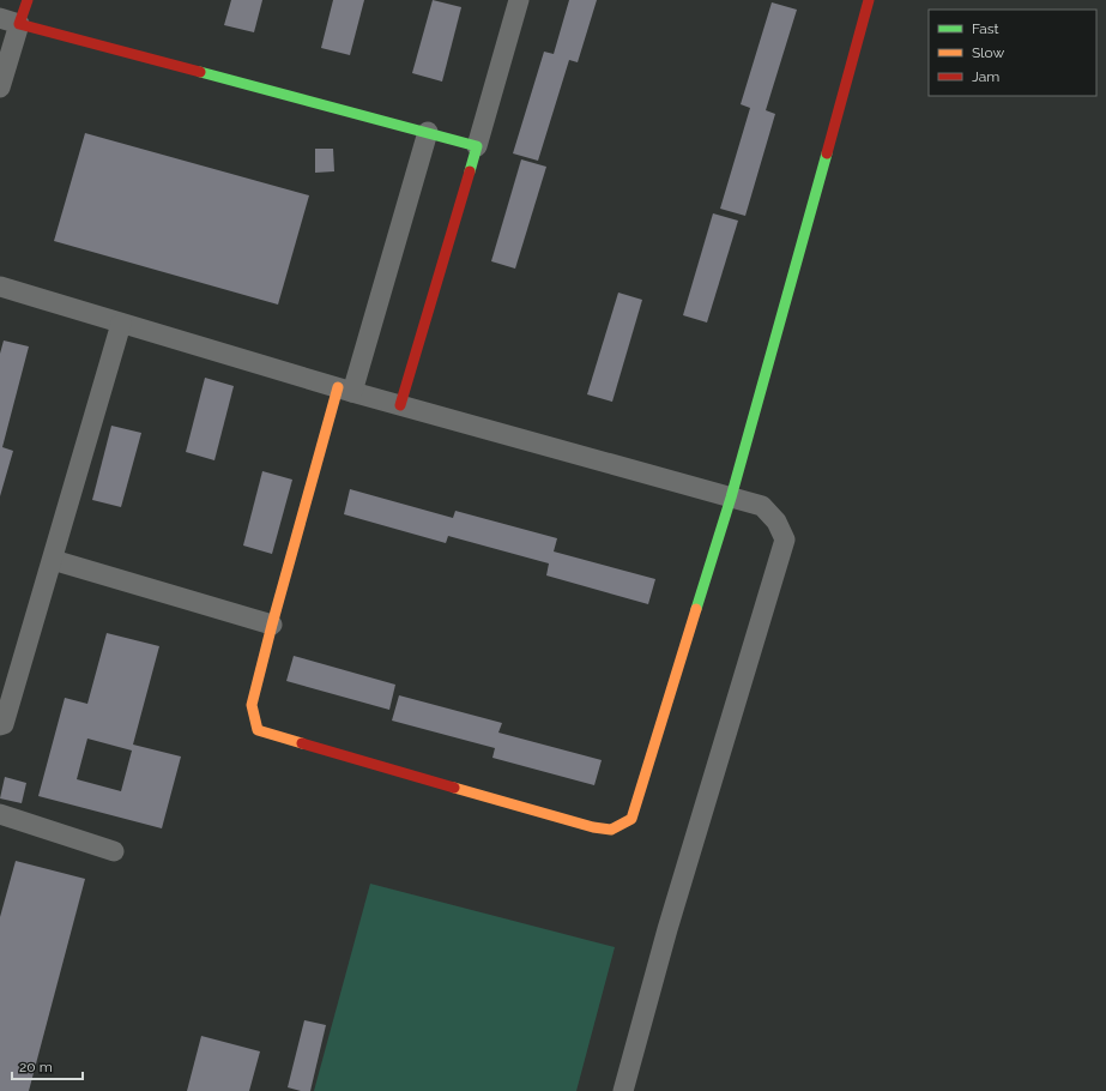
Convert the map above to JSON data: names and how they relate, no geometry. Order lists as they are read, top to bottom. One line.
{"legend":["Fast","Slow","Jam"],"scale_bar":"20 m"}
